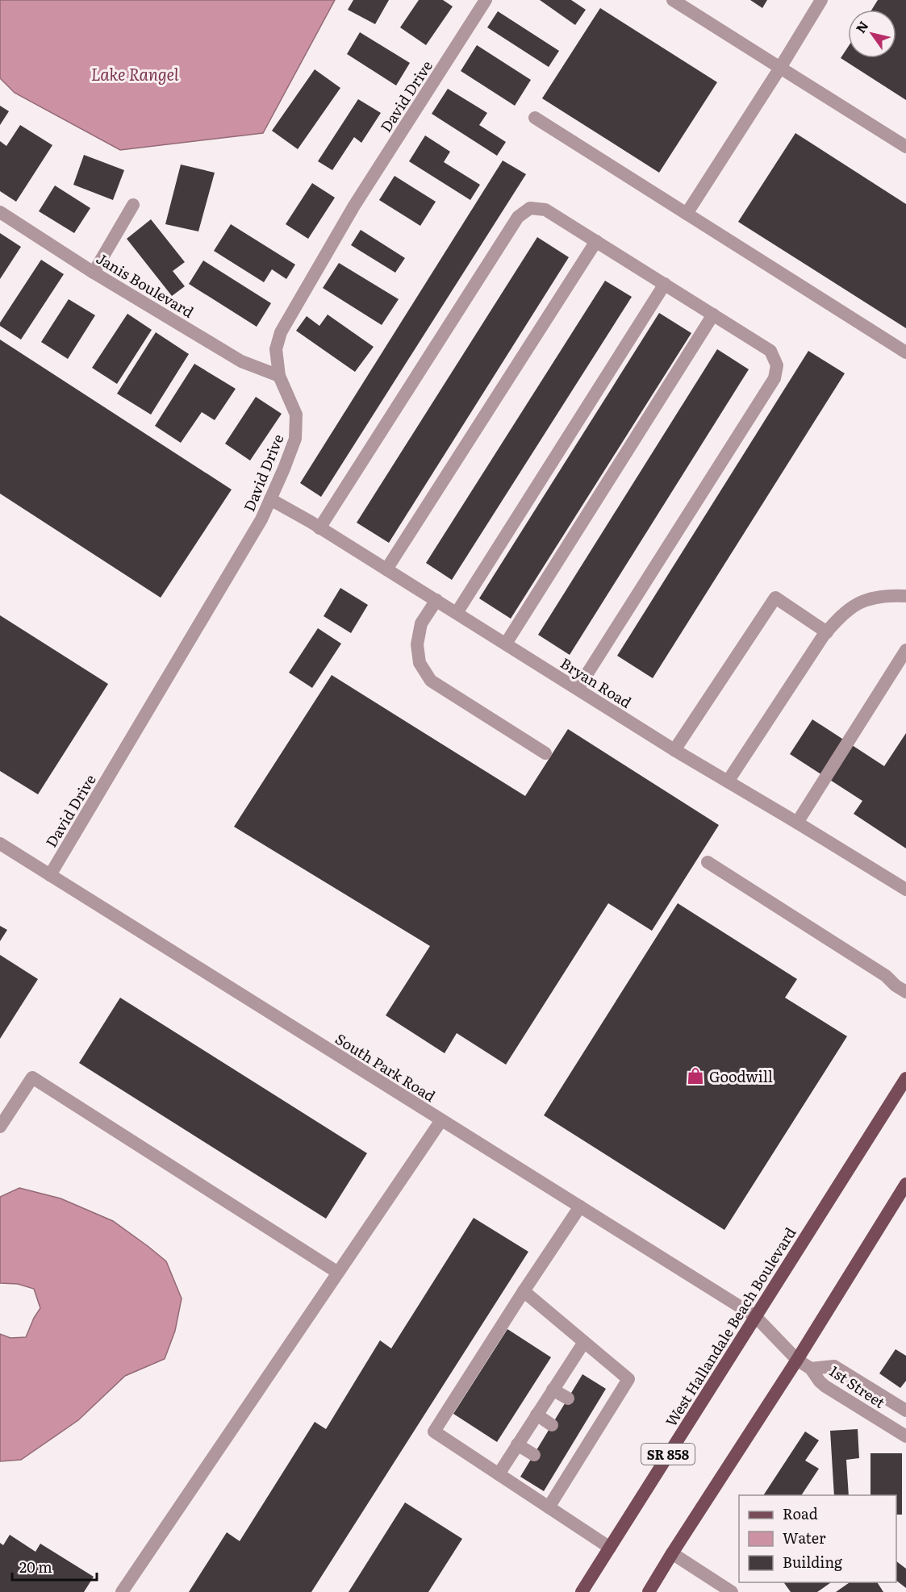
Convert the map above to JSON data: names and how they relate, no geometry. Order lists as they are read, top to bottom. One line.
{"streets":{"main road":["West Hallandale Beach Boulevard","SR 858"],"street":["David Drive","Janis Boulevard","Bryan Road","South Park Road","1st Street"]},"crossings":[["David Drive","Janis Boulevard"],["David Drive","Bryan Road"],["David Drive","South Park Road"],["South Park Road","West Hallandale Beach Boulevard"],["South Park Road","1st Street"],["West Hallandale Beach Boulevard","1st Street"]],"water":["Lake Rangel"],"places":{"shop":["Goodwill"]},"legend":["Road","Water","Building"],"scale_bar":"20 m","north":"top left"}
